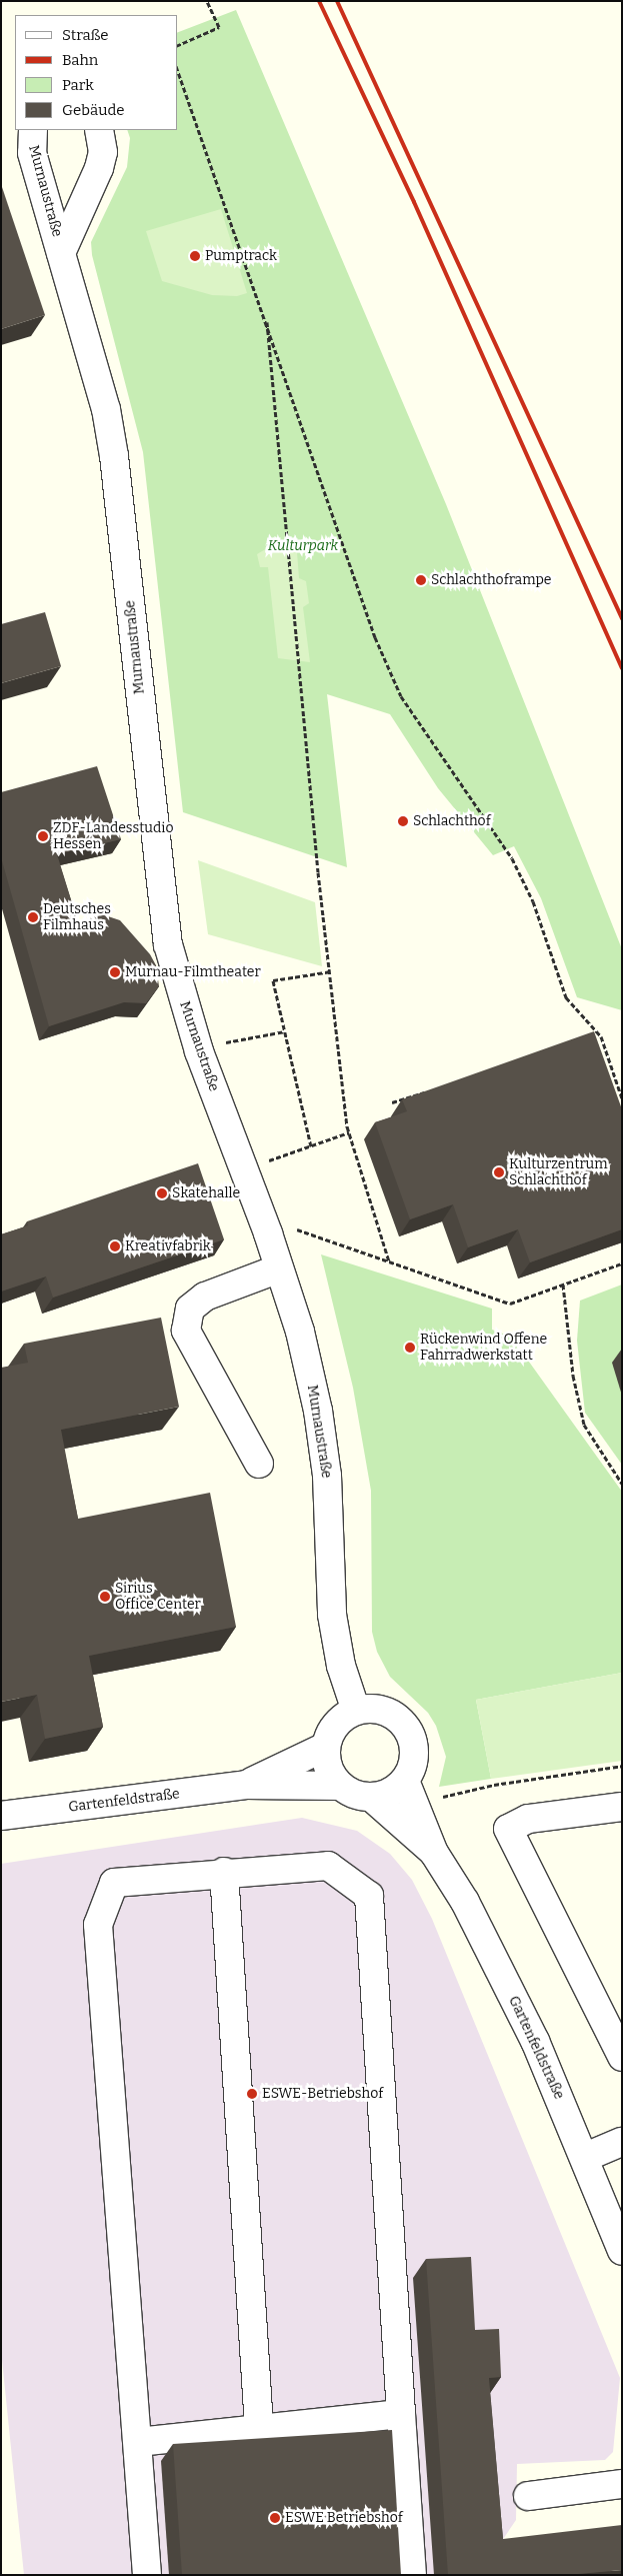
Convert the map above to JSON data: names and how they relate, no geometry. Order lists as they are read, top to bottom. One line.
{"streets":{"street":["Murnaustraße","Gartenfeldstraße"]},"crossings":[["Murnaustraße","Gartenfeldstraße"]],"parks":["Kulturpark"],"places":["Pumptrack","Schlachthoframpe","Schlachthof","ZDF-Landesstudio Hessen","Deutsches Filmhaus","Murnau-Filmtheater","Kulturzentrum Schlachthof","Skatehalle","Kreativfabrik","Rückenwind Offene Fahrradwerkstatt","Sirius Office Center","ESWE-Betriebshof","ESWE Betriebshof"],"legend":["Straße","Bahn","Park","Gebäude"]}
